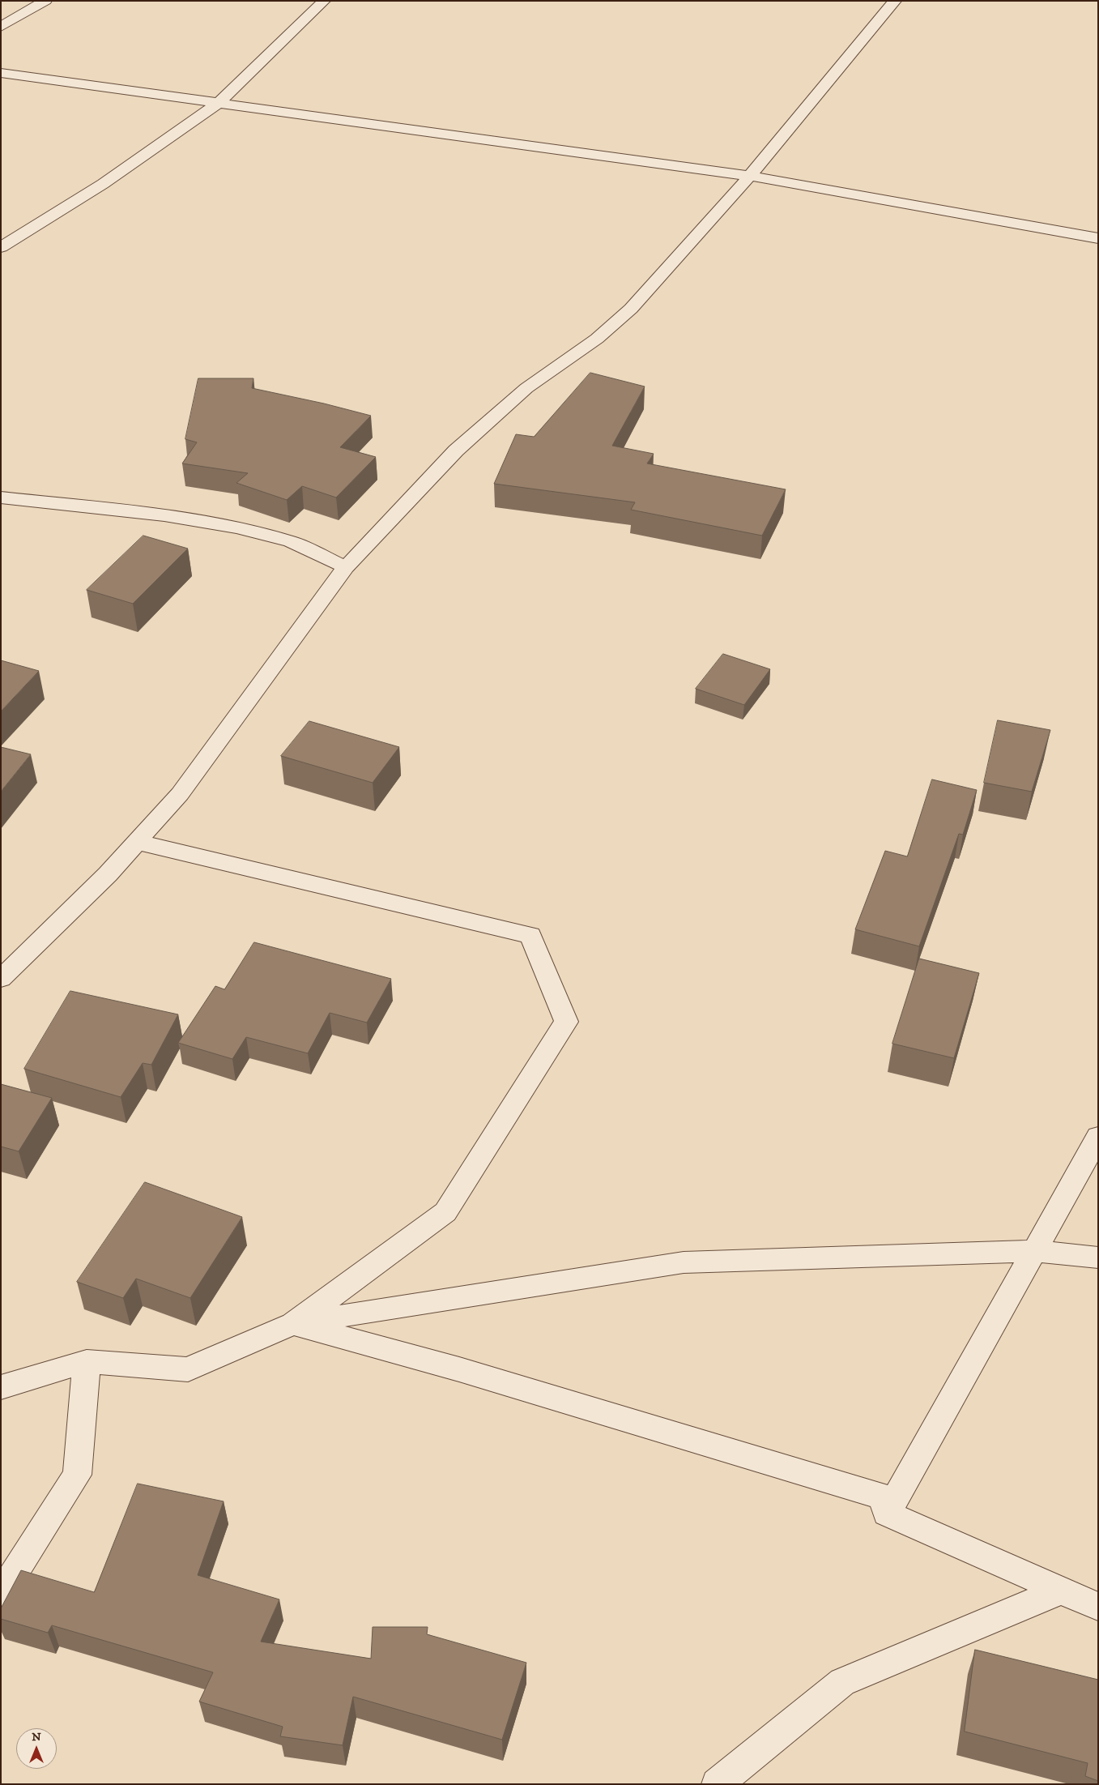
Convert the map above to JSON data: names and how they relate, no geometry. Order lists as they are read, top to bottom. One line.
{"north":"top"}
